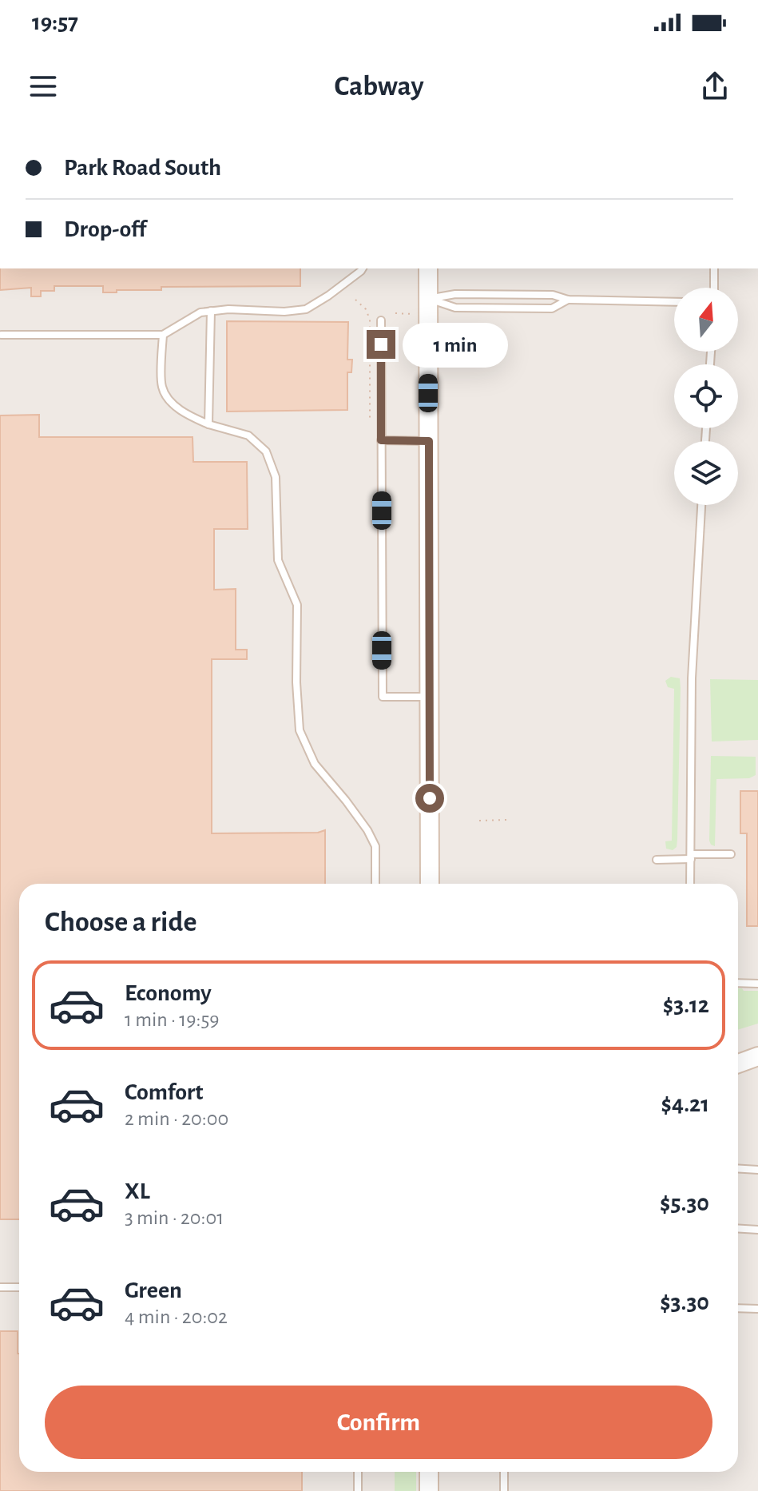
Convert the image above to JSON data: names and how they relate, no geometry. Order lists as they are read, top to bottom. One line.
{"north":"top","page":{"status":"19:57","header":"Cabway","banner":["Park Road South","Drop-off"],"bubble":"1 min","heading":"Choose a ride","list":[{"name":"Economy","note":"1 min · 19:59","value":"$3.12"},{"name":"Comfort","note":"2 min · 20:00","value":"$4.21"},{"name":"XL","note":"3 min · 20:01","value":"$5.30"},{"name":"Green","note":"4 min · 20:02","value":"$3.30"}],"buttons":"Confirm"}}
